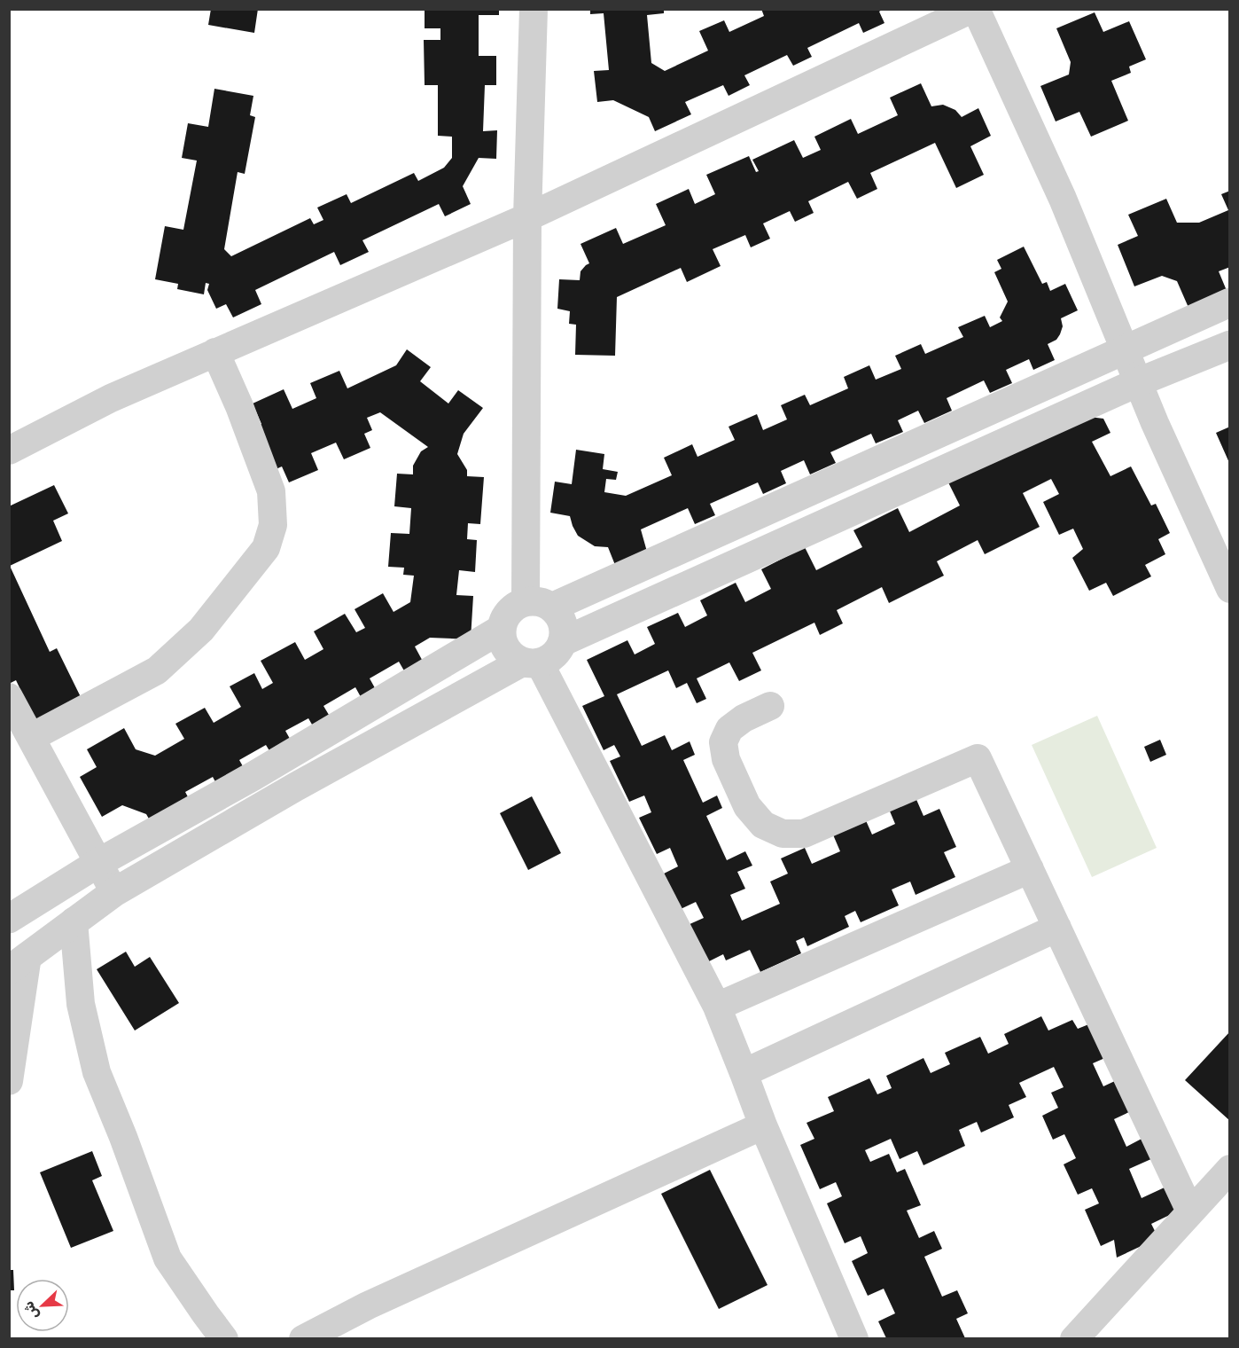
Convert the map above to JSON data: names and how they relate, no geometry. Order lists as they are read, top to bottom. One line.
{"north":"bottom left"}
